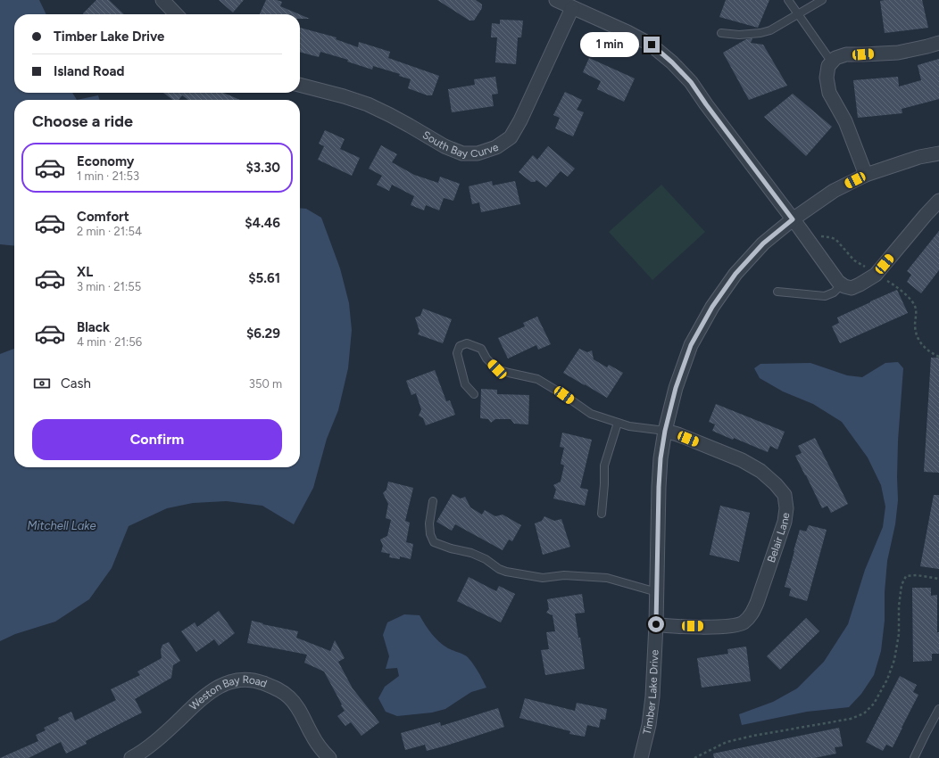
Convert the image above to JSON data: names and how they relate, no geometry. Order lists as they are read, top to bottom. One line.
{"streets":{"street":["South Bay Curve","Belair Lane","Timber Lake Drive","Weston Bay Road"]},"crossings":[["Belair Lane","Timber Lake Drive"]],"water":["Mitchell Lake"],"page":{"banner":["Timber Lake Drive","Island Road"],"bubble":"1 min","heading":"Choose a ride","list":[{"name":"Economy","note":"1 min · 21:53","value":"$3.30"},{"name":"Comfort","note":"2 min · 21:54","value":"$4.46"},{"name":"XL","note":"3 min · 21:55","value":"$5.61"},{"name":"Black","note":"4 min · 21:56","value":"$6.29"}],"pay":["Cash","350 m"],"buttons":"Confirm"}}
